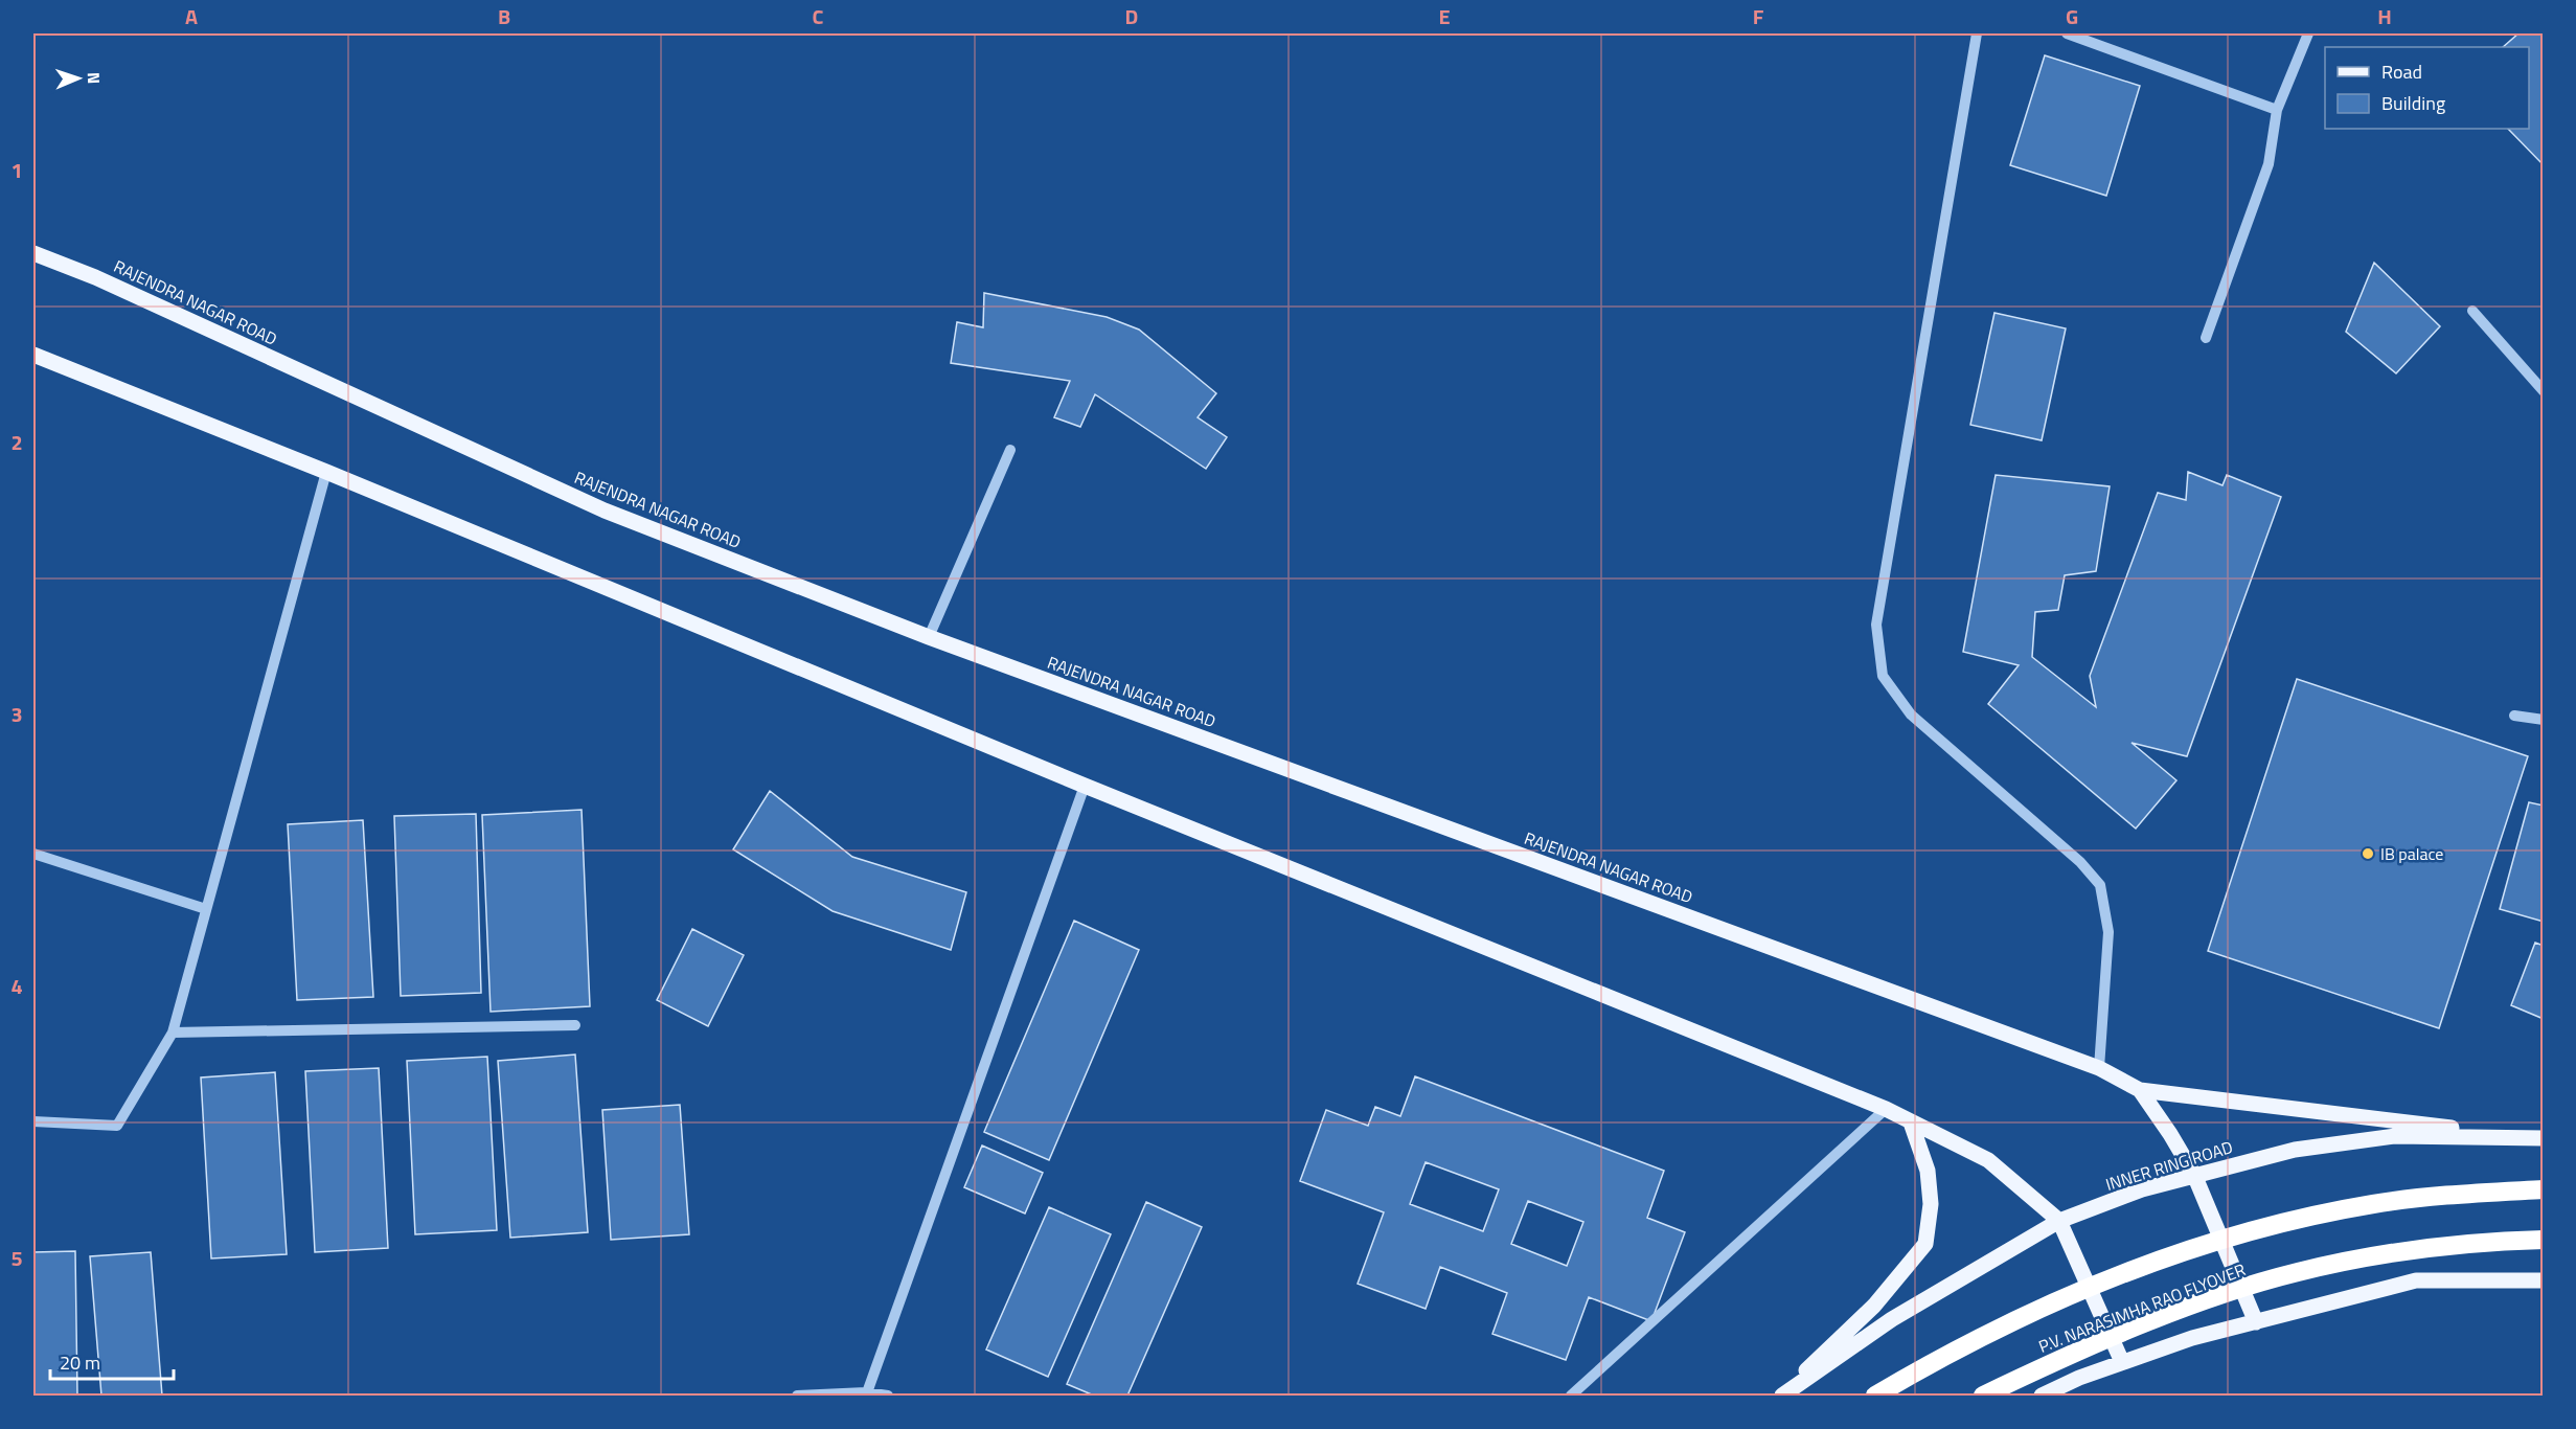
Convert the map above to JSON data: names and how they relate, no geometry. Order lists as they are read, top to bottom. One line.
{"streets":{"highway":["P.V. NARASIMHA RAO FLYOVER"],"main road":["RAJENDRA NAGAR ROAD","INNER RING ROAD"]},"crossings":[["RAJENDRA NAGAR ROAD","INNER RING ROAD"]],"places":["IB palace"],"legend":["Road","Building"],"scale_bar":"20 m","north":"right","grid":{"columns":["A","B","C","D","E","F","G","H"],"rows":["1","2","3","4","5"]}}
